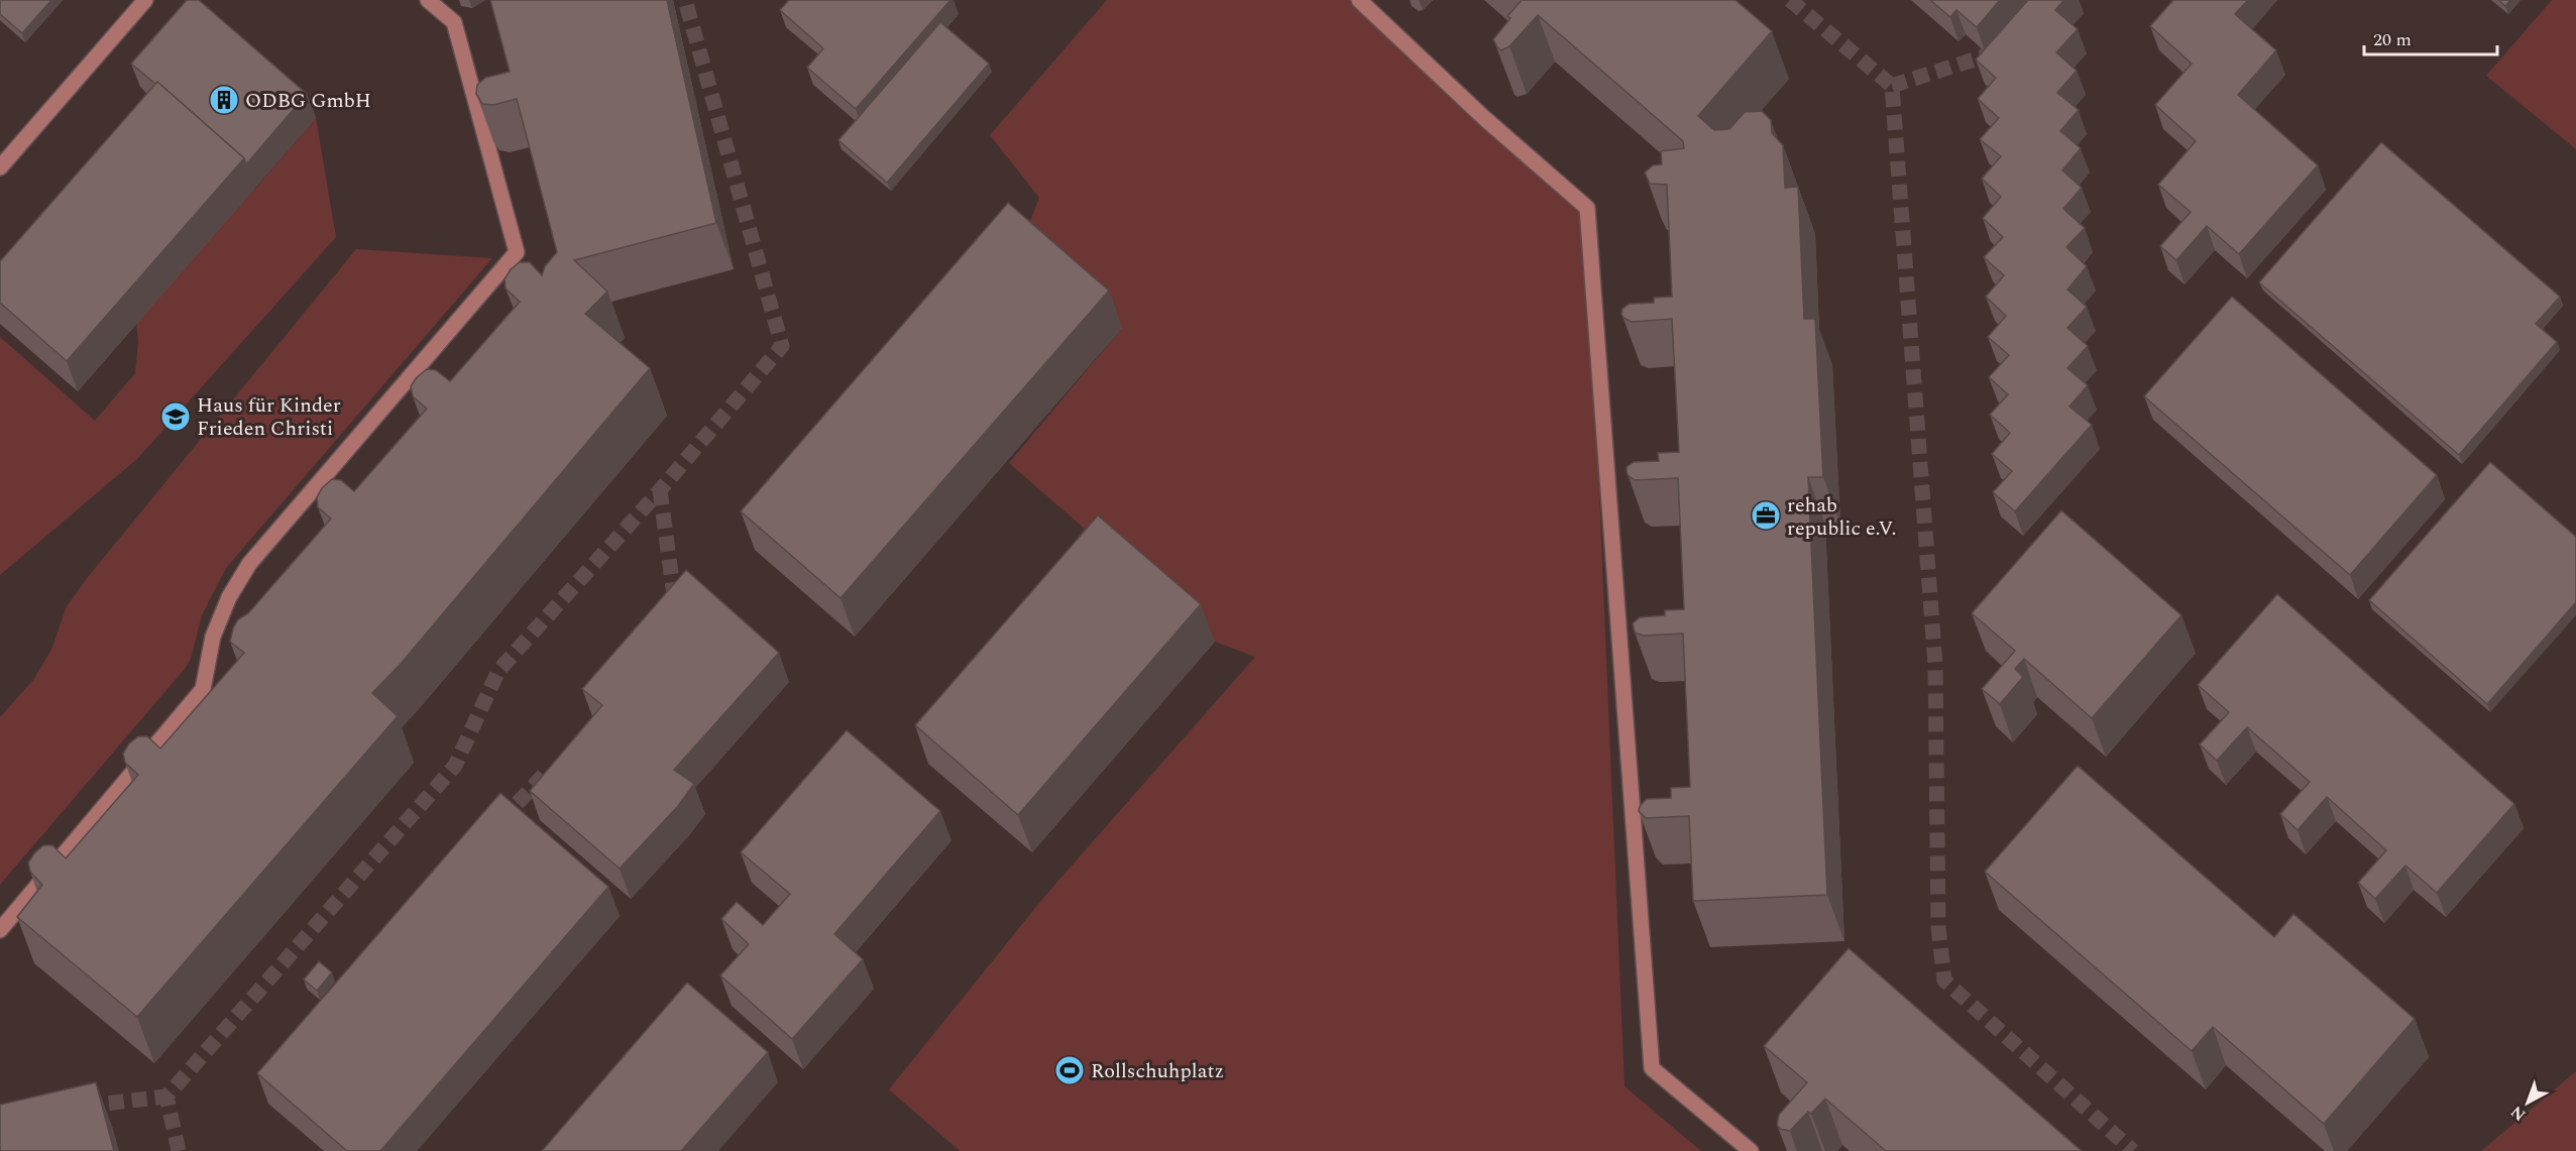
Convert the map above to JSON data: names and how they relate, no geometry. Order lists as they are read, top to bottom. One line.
{"places":{"building":["ODBG GmbH"],"school or university":["Haus für Kinder Frieden Christi"],"office":["rehab republic e.V."],"sports":["Rollschuhplatz"]},"scale_bar":"20 m","north":"bottom left"}
